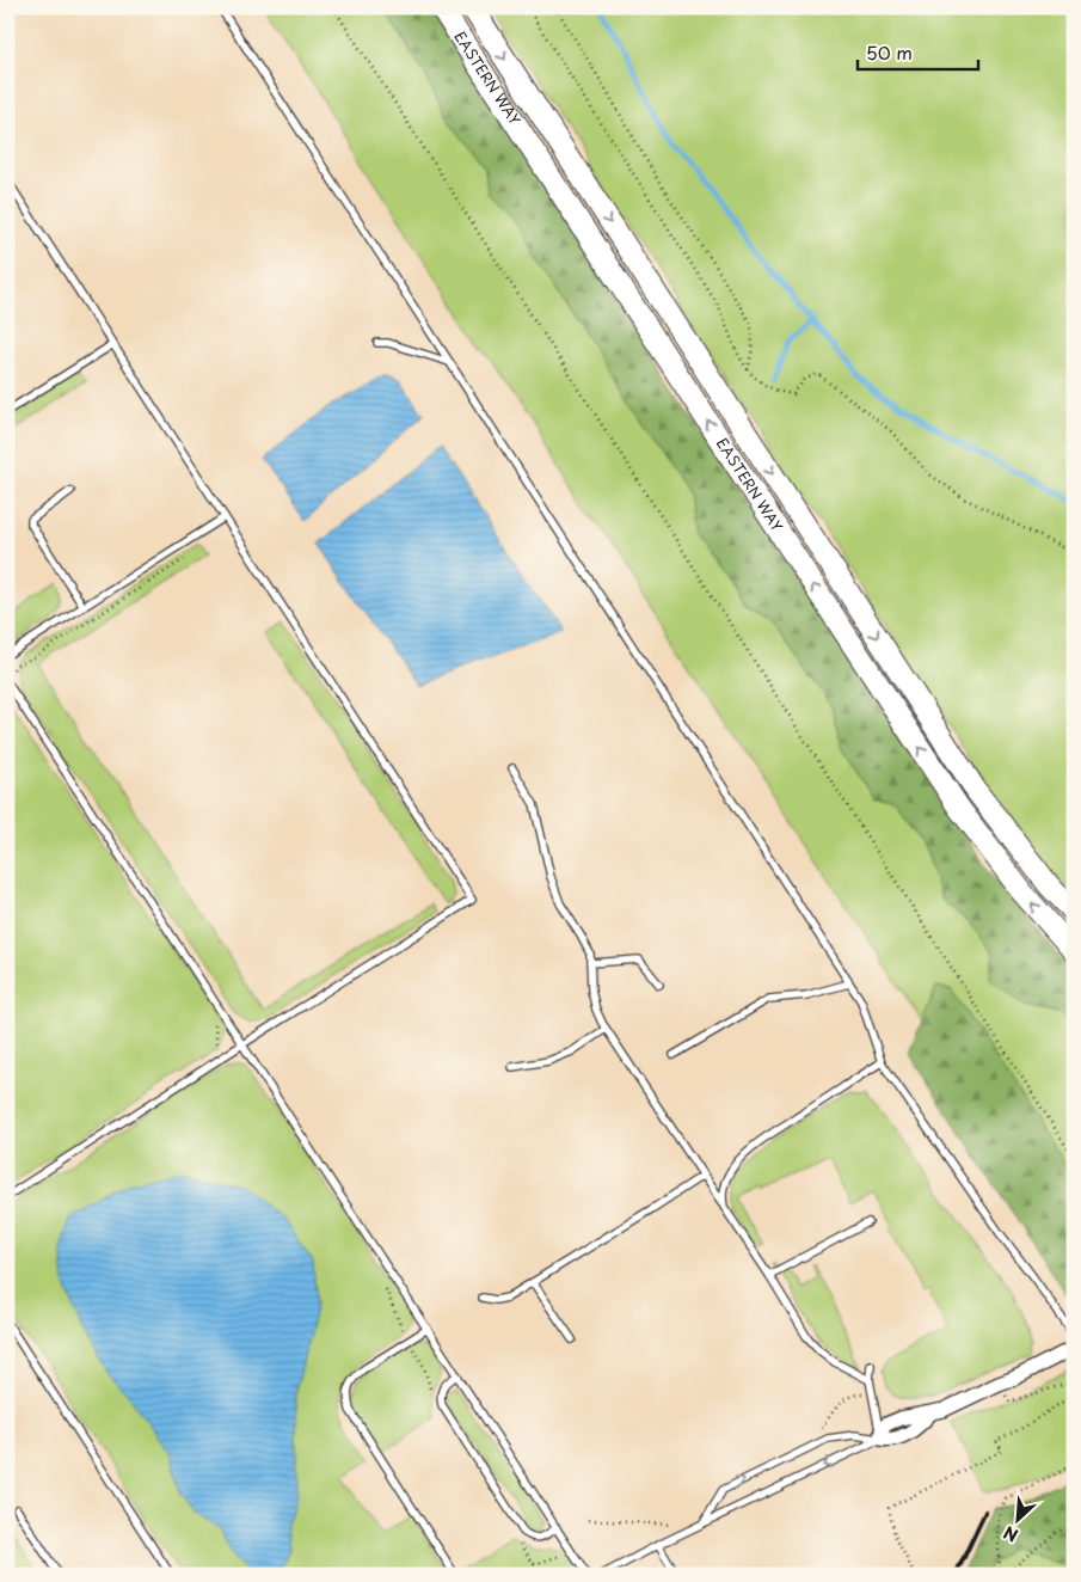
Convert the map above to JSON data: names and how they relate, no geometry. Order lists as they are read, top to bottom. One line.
{"streets":{"main road":["EASTERN WAY"]},"scale_bar":"50 m","north":"bottom left"}
